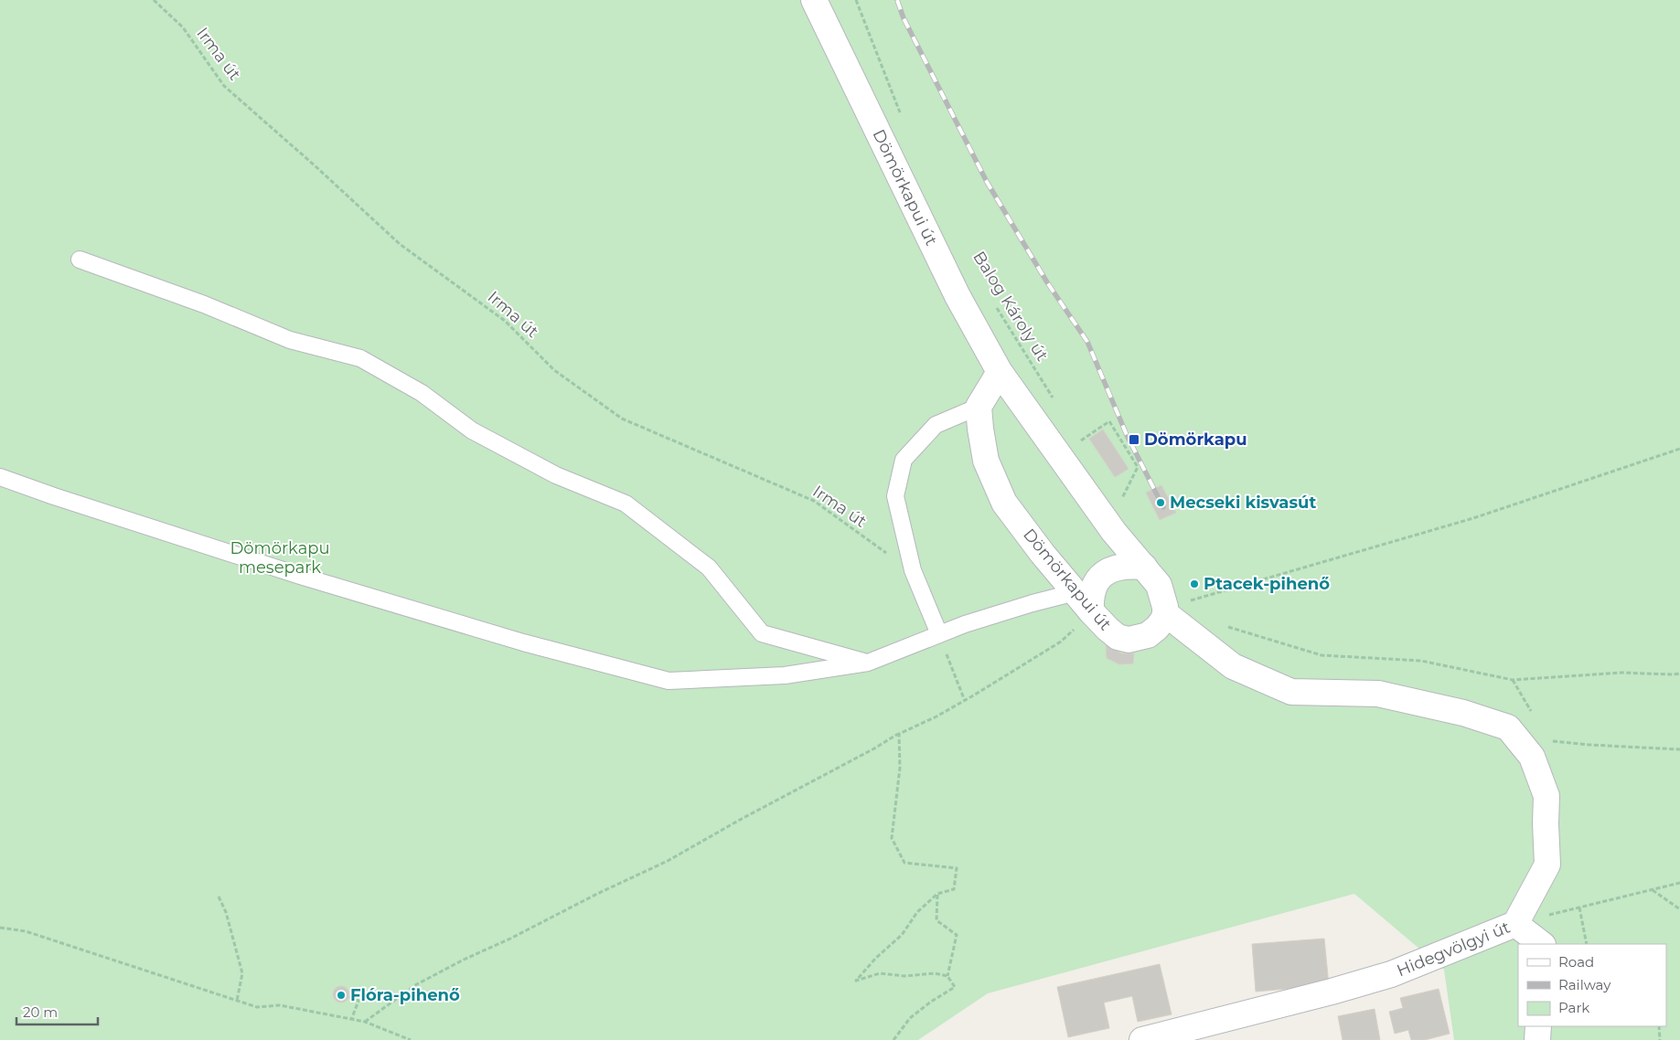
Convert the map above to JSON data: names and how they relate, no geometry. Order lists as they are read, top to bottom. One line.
{"streets":{"street":["Dömörkapui út","Hidegvölgyi út"],"path":["Irma út","Balog Károly út"]},"crossings":[["Dömörkapui út","Hidegvölgyi út"]],"parks":["Dömörkapu mesepark"],"places":{"transit":["Dömörkapu"],"other":["Mecseki kisvasút","Ptacek-pihenő","Flóra-pihenő"]},"legend":["Road","Railway","Park"],"scale_bar":"20 m"}
